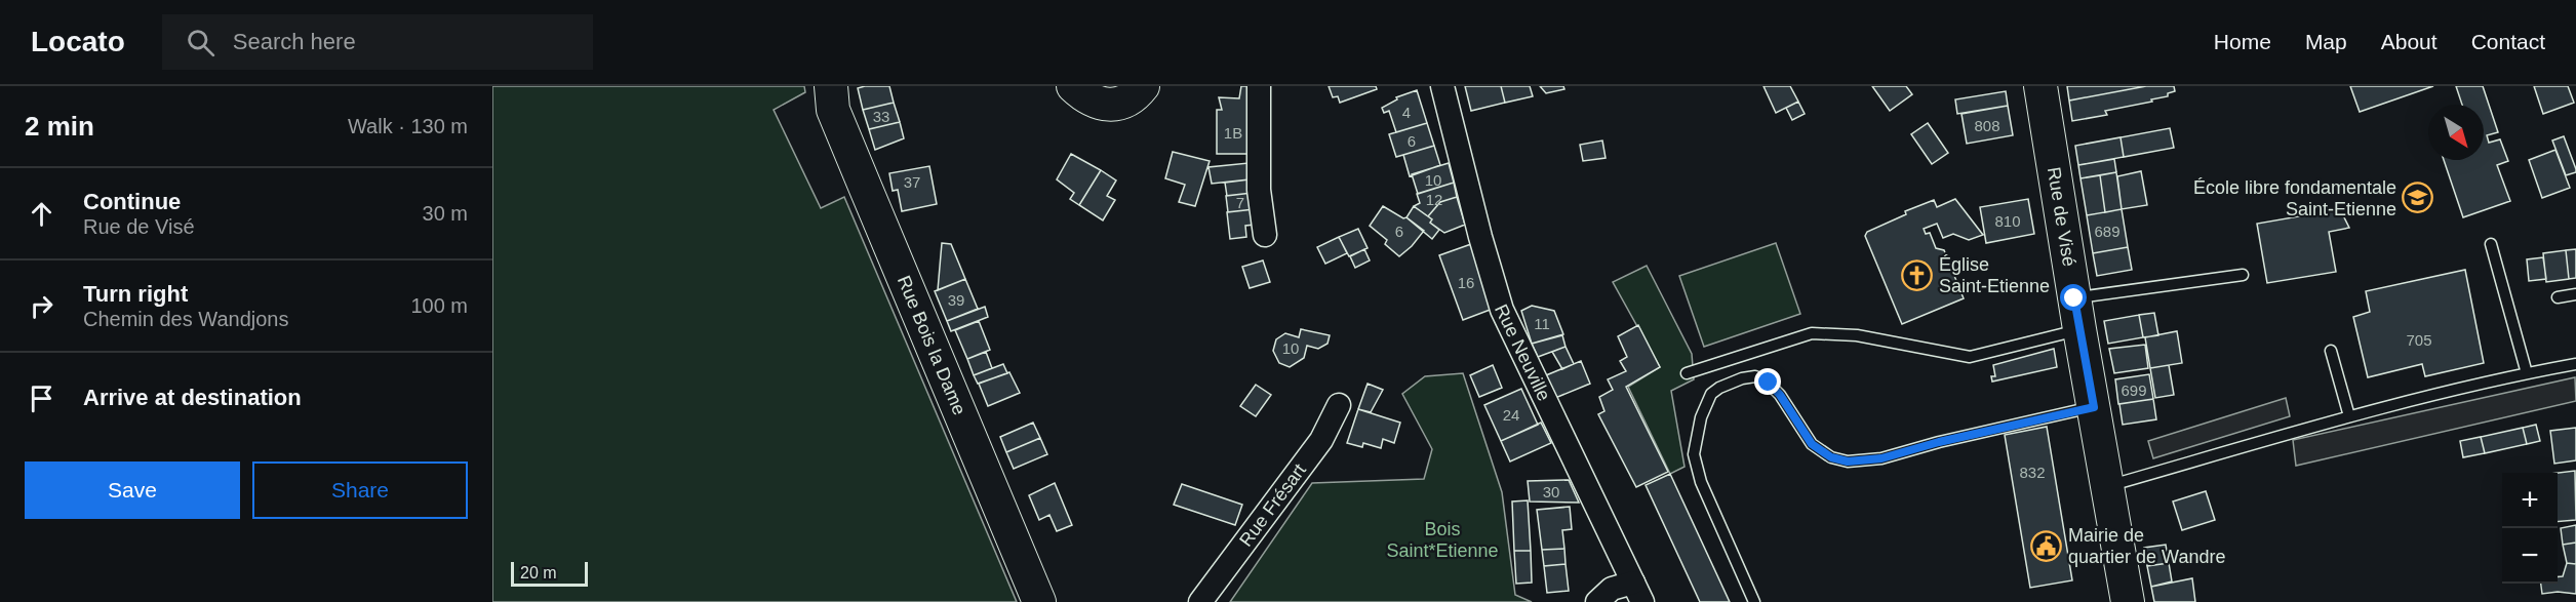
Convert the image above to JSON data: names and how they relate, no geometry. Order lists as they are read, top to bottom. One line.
{"streets":{"street":["Rue de Visé","Rue Bois la Dame","Rue Neuville","Rue Frésart"]},"parks":["Bois Saint*Etienne"],"places":{"school or university":["École libre fondamentale Saint-Etienne"],"church":["Église Saint-Etienne"],"public building":["Mairie de quartier de Wandre"]},"house_numbers":["4","33","808","1B","6","10","37","12","7","810","6","689","16","39","11","705","10","699","24","832","30"],"scale_bar":"20 m","north":"bottom right","page":{"header":"Locato","search":"Search here","nav":["Home","Map","About","Contact"],"heading":["2 min","Walk · 130 m"],"list":[["Continue","Rue de Visé","30 m"],["Turn right","Chemin des Wandjons","100 m"],"Arrive at destination"],"buttons":["Save","Share"],"map_buttons":["+","−"],"scale":"20 m"}}
